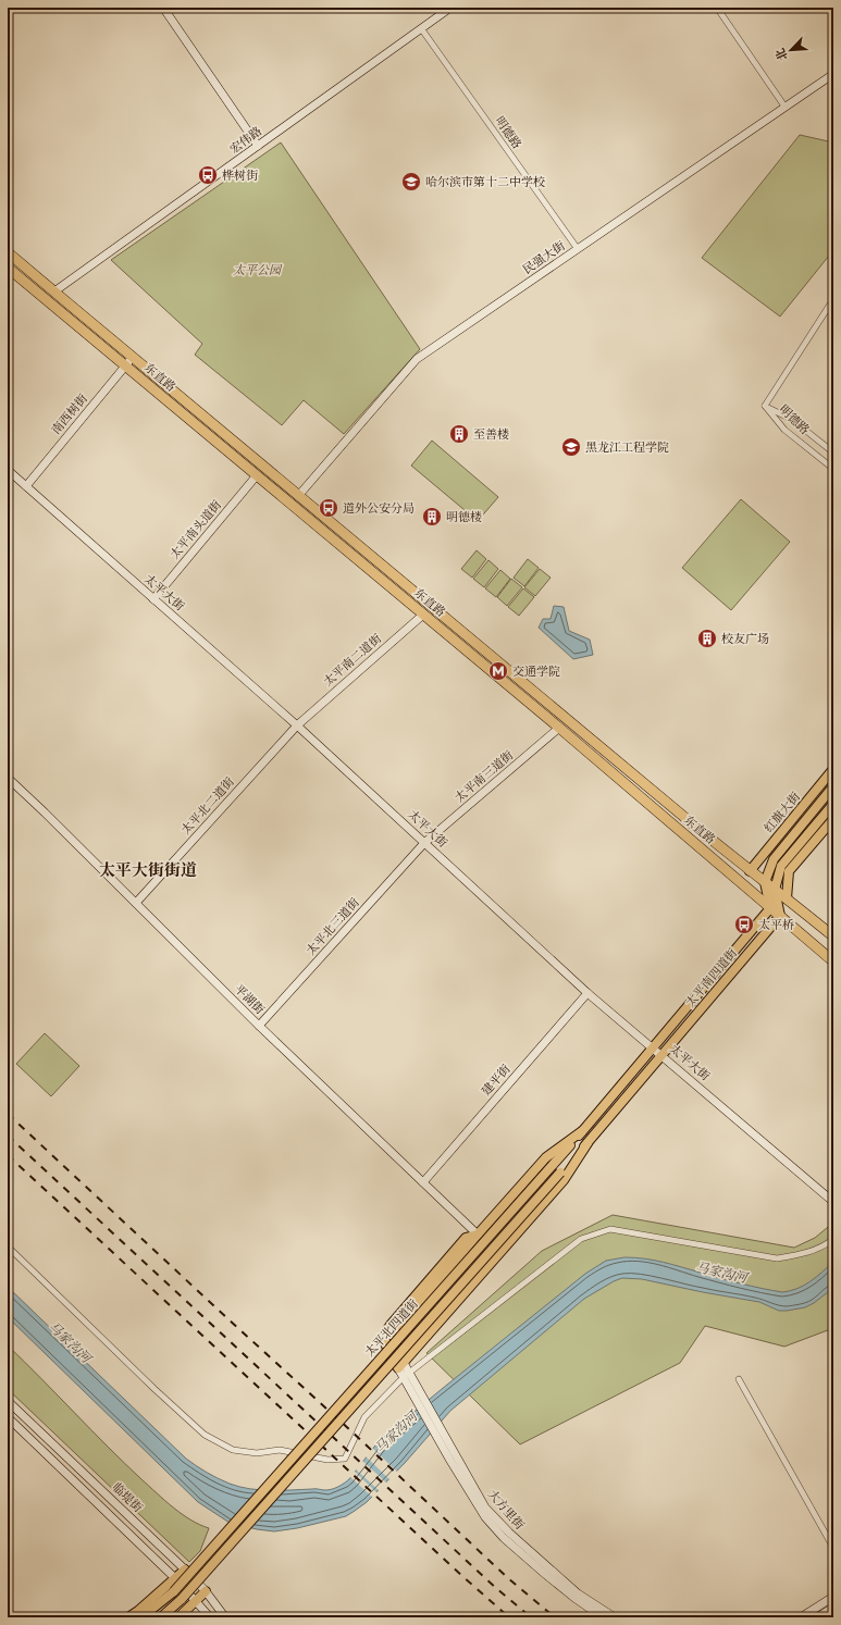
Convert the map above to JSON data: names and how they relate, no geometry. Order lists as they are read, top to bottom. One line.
{"streets":{"highway":["东直路"],"main road":["红旗大街","太平南四道街","太平北四道街"],"street":["明德路","宏伟路","民强大街","南西树街","太平南头道街","太平大街","太平南二道街","太平南三道街","太平北二道街","太平北三道街","平湖街","建平街","临堤街","大方里街"]},"crossings":[["明德路","宏伟路"],["明德路","民强大街"],["宏伟路","东直路"],["民强大街","东直路"],["东直路","南西树街"],["东直路","太平南头道街"],["东直路","太平南二道街"],["东直路","太平南三道街"],["东直路","红旗大街"],["东直路","太平南四道街"],["南西树街","太平大街"],["太平南头道街","太平大街"],["太平大街","太平南二道街"],["太平大街","太平南三道街"],["太平大街","太平北二道街"],["太平大街","太平北三道街"],["太平大街","太平南四道街"],["太平大街","建平街"],["太平大街","太平北四道街"],["太平南二道街","太平北二道街"],["太平南三道街","太平北三道街"],["太平北二道街","平湖街"],["太平北三道街","平湖街"],["太平南四道街","太平北四道街"],["平湖街","建平街"]],"districts":["太平大街街道"],"water":["马家沟河"],"parks":["太平公园"],"places":{"bus stop":["桦树街","道外公安分局","太平桥"],"school or university":["哈尔滨市第十二中学校","黑龙江工程学院"],"building":["至善楼","明德楼","校友广场"],"metro station":["交通学院"]},"north":"bottom left"}
